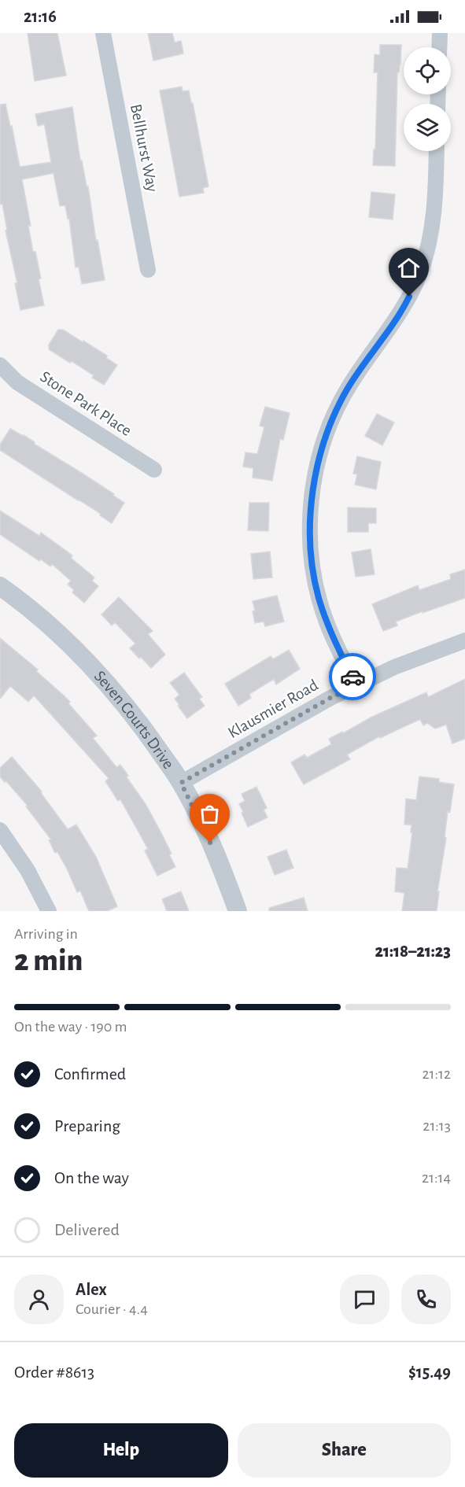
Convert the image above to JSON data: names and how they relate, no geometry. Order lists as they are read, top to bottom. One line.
{"streets":{"street":["Bellhurst Way","Stone Park Place","Klausmier Road","Seven Courts Drive"]},"crossings":[["Klausmier Road","Seven Courts Drive"]],"page":{"status":"21:16","heading":["2 min","Arriving in","21:18–21:23"],"panel":["Alex","Courier · 4.4","Order #8613","$15.49"],"bar":"On the way · 190 m","list":[["Confirmed","21:12"],["Preparing","21:13"],["On the way","21:14"],"Delivered"],"buttons":["Help","Share"]}}
